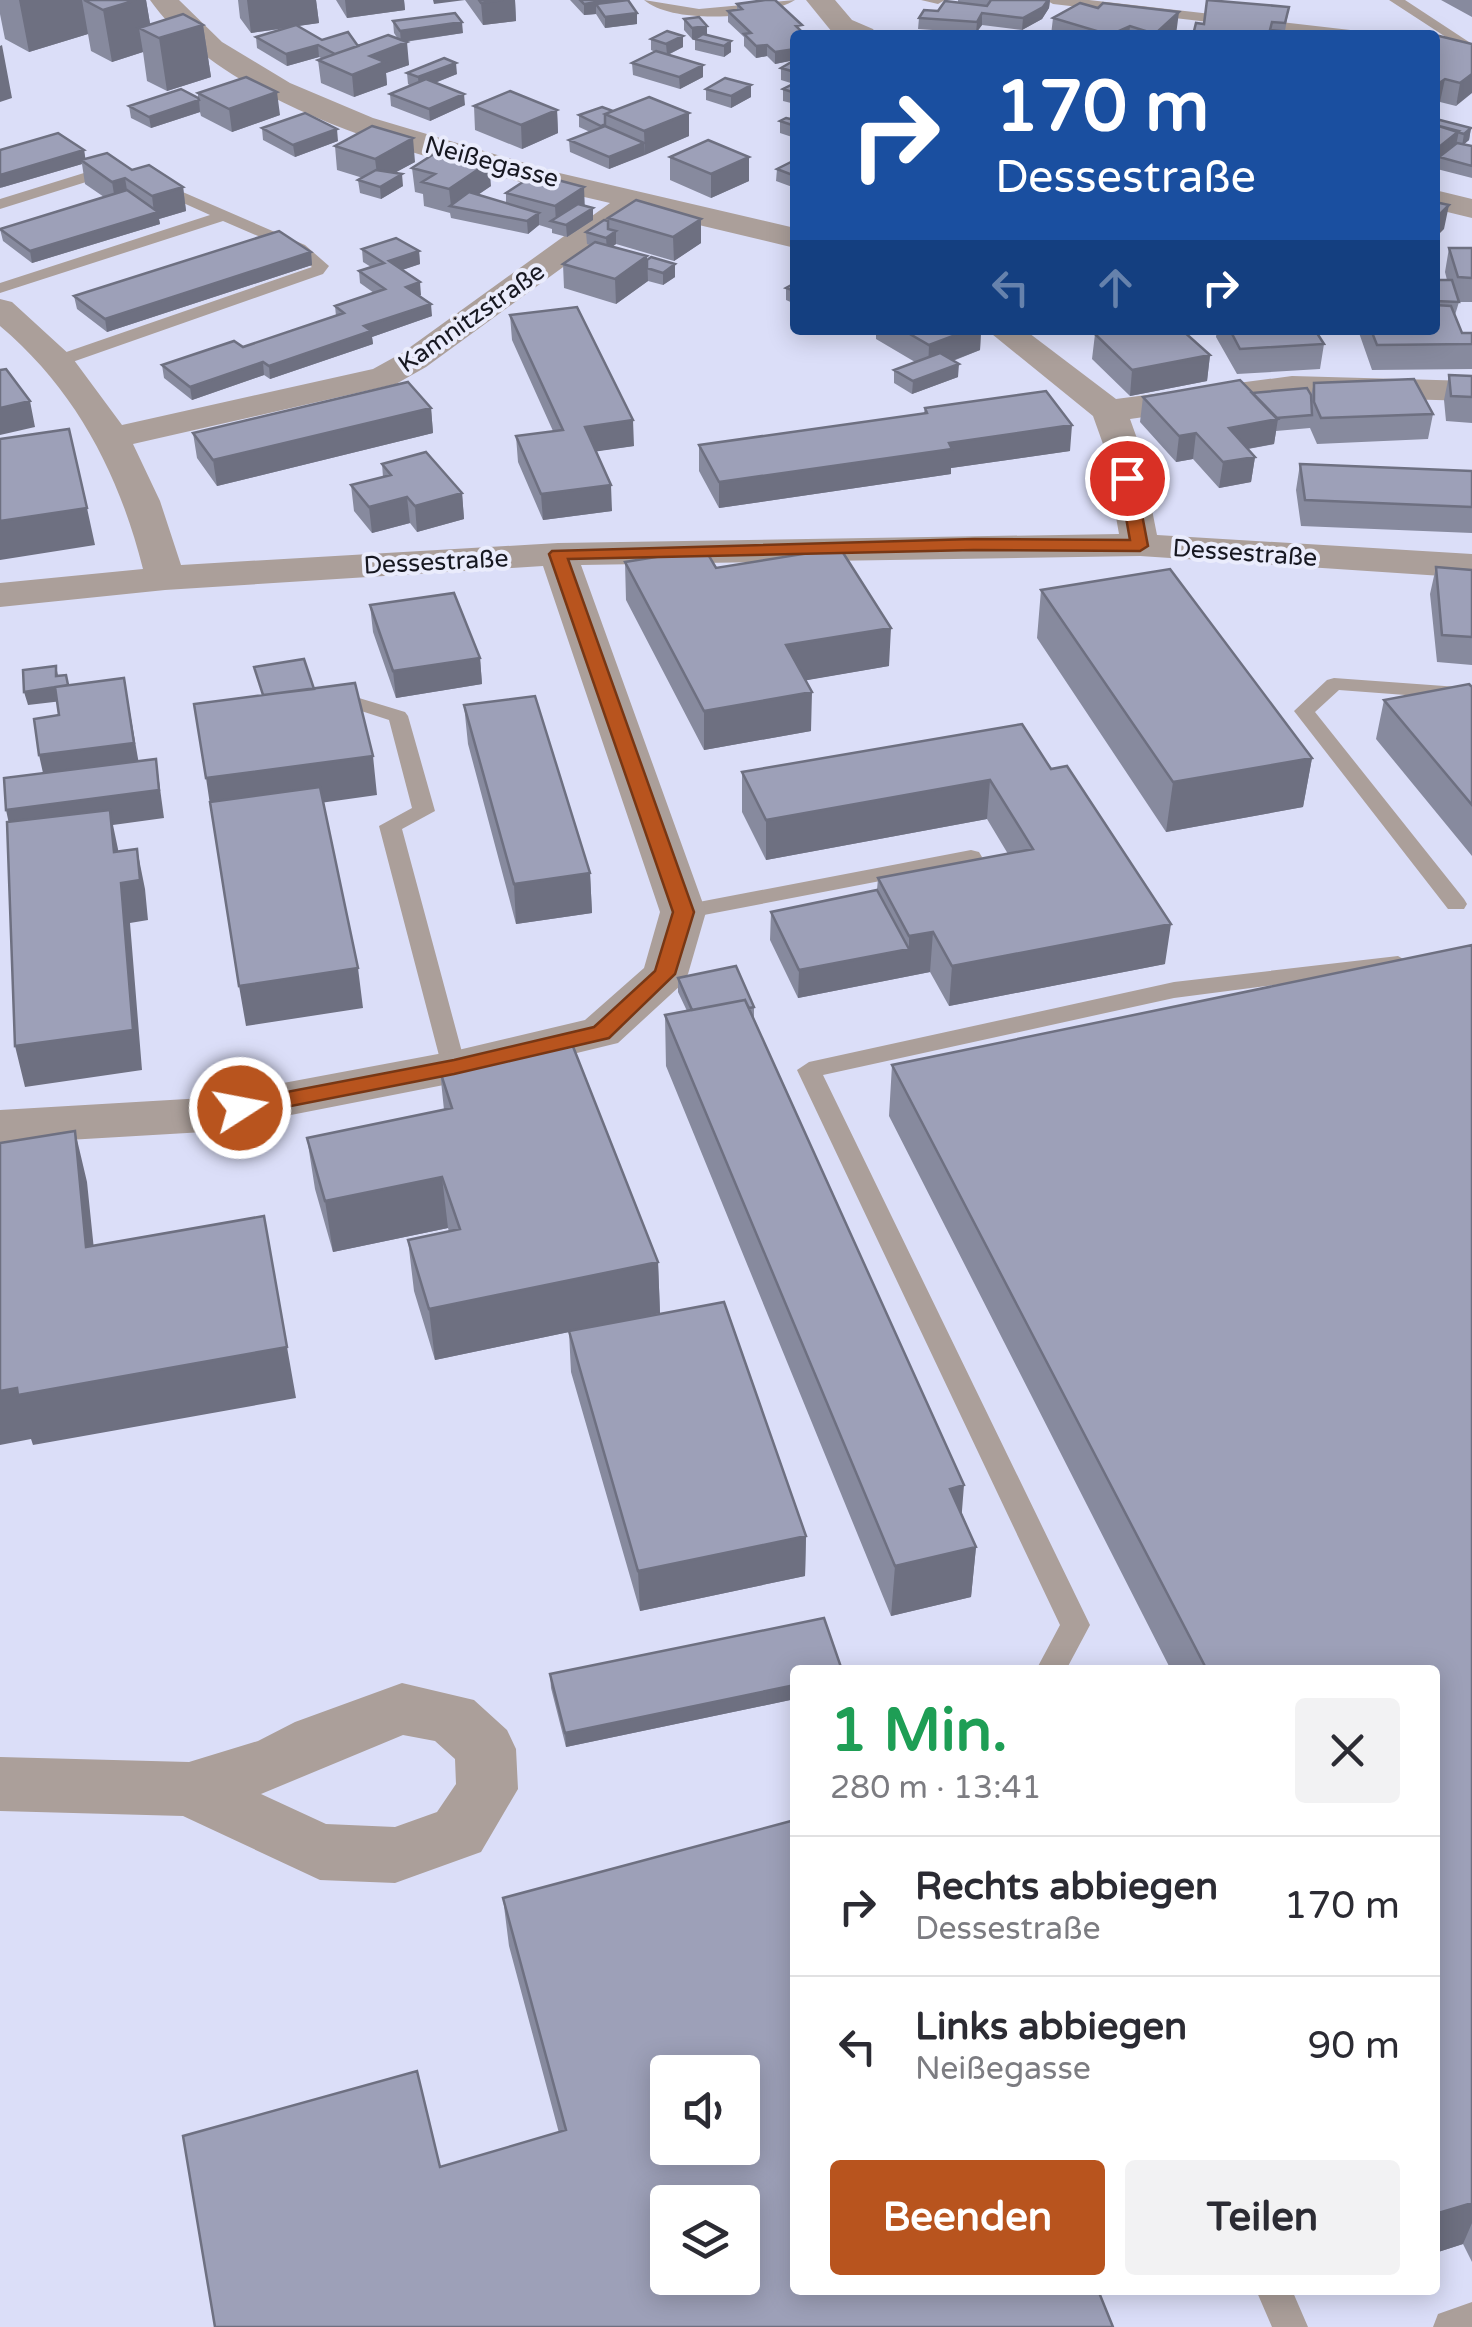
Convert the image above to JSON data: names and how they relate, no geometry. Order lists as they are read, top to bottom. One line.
{"streets":{"street":["Neißegasse","Kamnitzstraße","Dessestraße"]},"crossings":[["Neißegasse","Kamnitzstraße"]],"page":{"turn":["170 m","Dessestraße"],"heading":["1 Min.","280 m · 13:41"],"list":[{"name":"Rechts abbiegen","note":"Dessestraße","value":"170 m"},{"name":"Links abbiegen","note":"Neißegasse","value":"90 m"}],"buttons":["Beenden","Teilen"]}}
